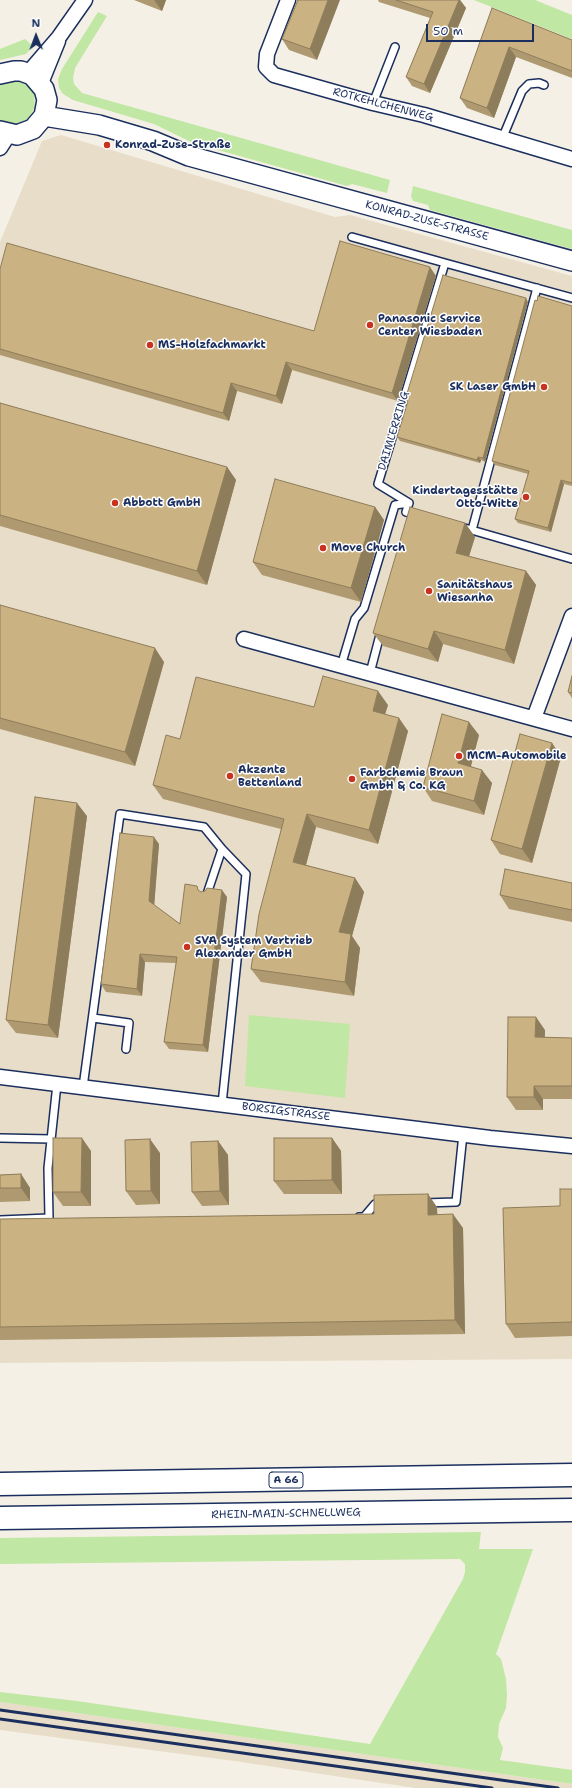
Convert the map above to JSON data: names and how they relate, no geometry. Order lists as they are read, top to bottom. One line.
{"streets":{"highway":["A 66","RHEIN-MAIN-SCHNELLWEG"],"street":["ROTKEHLCHENWEG","KONRAD-ZUSE-STRASSE","BORSIGSTRASSE"],"lane":["DAIMLERRING"]},"places":["Konrad-Zuse-Straße","Panasonic Service Center Wiesbaden","MS-Holzfachmarkt","SK Laser GmbH","Kindertagesstätte Otto-Witte","Abbott GmbH","Move Church","Sanitätshaus Wiesanha","MCM-Automobile","Akzente Bettenland","Farbchemie Braun GmbH & Co. KG","SVA System Vertrieb Alexander GmbH"],"scale_bar":"50 m","north":"top"}
